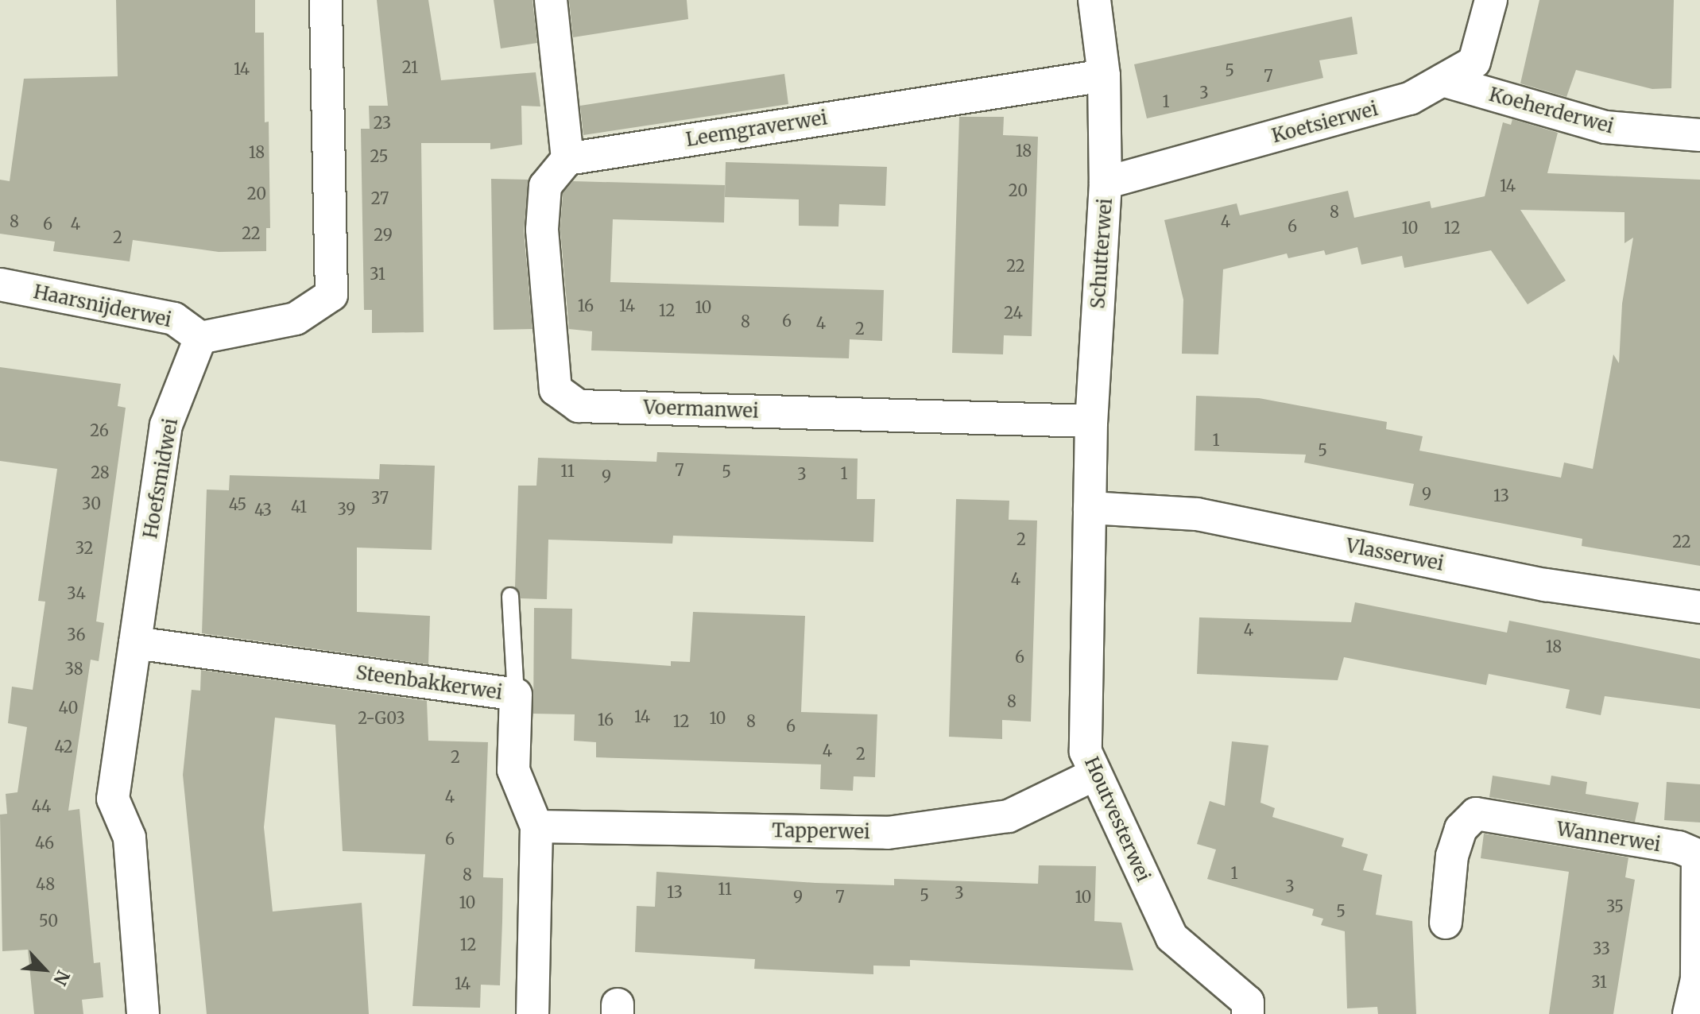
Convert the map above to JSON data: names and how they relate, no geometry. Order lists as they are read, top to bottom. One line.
{"streets":{"street":["Koeherderwei","Koetsierwei","Leemgraverwei","Schutterwei","Haarsnijderwei","Voermanwei","Hoefsmidwei","Vlasserwei","Steenbakkerwei","Houtvesterwei","Tapperwei","Wannerwei"]},"crossings":[["Koeherderwei","Koetsierwei"],["Koetsierwei","Schutterwei"],["Leemgraverwei","Schutterwei"],["Leemgraverwei","Voermanwei"],["Schutterwei","Voermanwei"],["Schutterwei","Vlasserwei"],["Schutterwei","Houtvesterwei"],["Haarsnijderwei","Hoefsmidwei"],["Hoefsmidwei","Steenbakkerwei"],["Vlasserwei","Houtvesterwei"],["Steenbakkerwei","Tapperwei"],["Houtvesterwei","Tapperwei"]],"house_numbers":["21","14","5","7","3","1","23","18","18","25","14","20","20","27","8","8","4","6","4","6","10","12","22","29","2","22","31","16","14","10","12","24","6","8","4","2","26","1","5","7","11","5","28","1","3","9","9","13","37","30","45","41","39","43","2","22","32","4","34","4","36","18","6","38","8","40","14","2-G03","10","16","12","8","6","42","4","2","2","4","44","6","46","1","8","48","3","11","13","3","5","9","7","10","10","35","5","50","12","33","31","14"],"north":"bottom right"}
